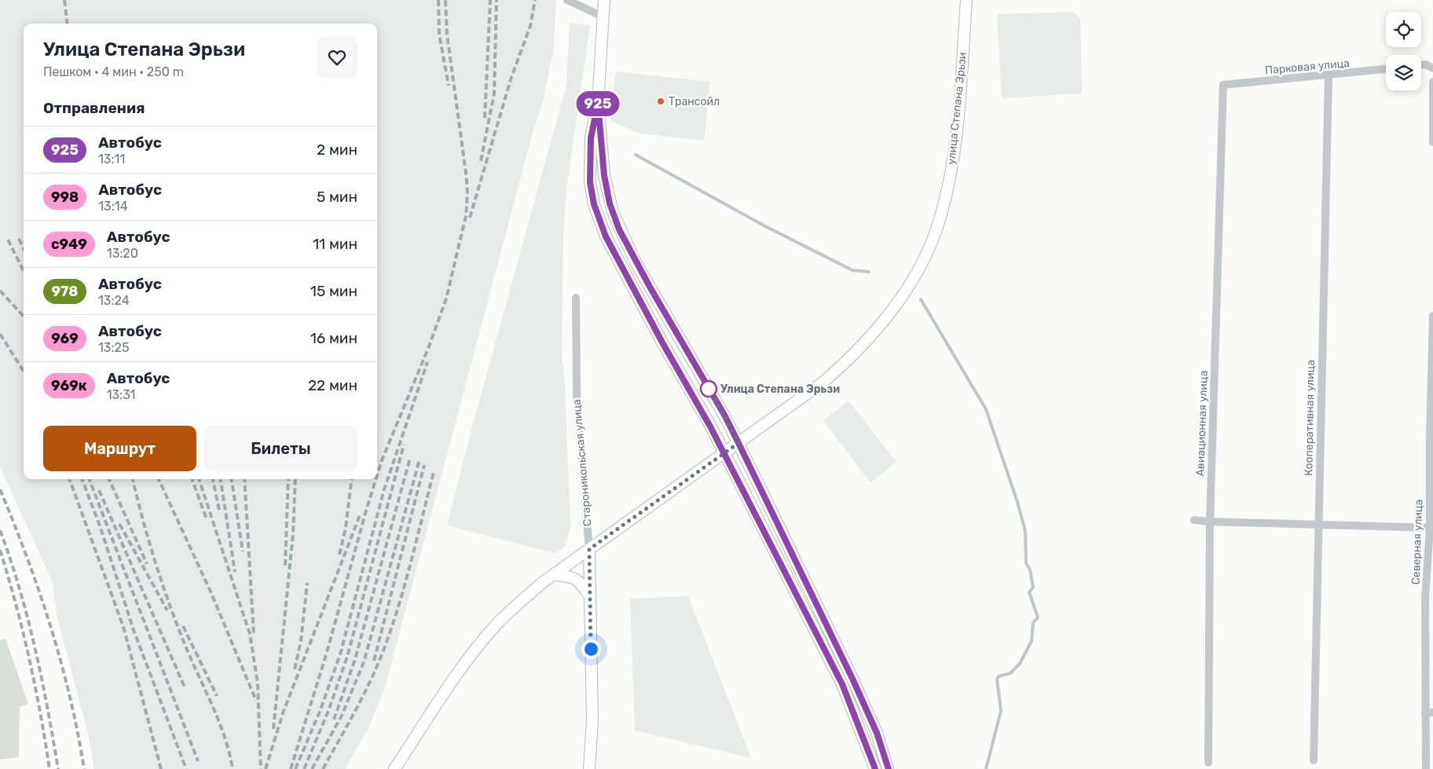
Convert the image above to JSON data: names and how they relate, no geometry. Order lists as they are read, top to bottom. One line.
{"streets":{"main road":["улица Степана Эрьзи","Староникольская улица"],"street":["Парковая улица","Кооперативная улица","Авиационная улица","Северная улица"]},"crossings":[["Парковая улица","Кооперативная улица"],["Парковая улица","Авиационная улица"],["улица Степана Эрьзи","Староникольская улица"]],"places":["Трансойл","Улица Степана Эрьзи"],"lines":["bus line 925"],"page":{"on_map":"925","heading":[["Улица Степана Эрьзи","Пешком · 4 мин · 250 m"],"Отправления"],"list":[{"mark":"925","name":"Автобус","note":"13:11","value":"2 мин"},{"mark":"998","name":"Автобус","note":"13:14","value":"5 мин"},{"mark":"с949","name":"Автобус","note":"13:20","value":"11 мин"},{"mark":"978","name":"Автобус","note":"13:24","value":"15 мин"},{"mark":"969","name":"Автобус","note":"13:25","value":"16 мин"},{"mark":"969к","name":"Автобус","note":"13:31","value":"22 мин"}],"buttons":["Маршрут","Билеты"]}}
